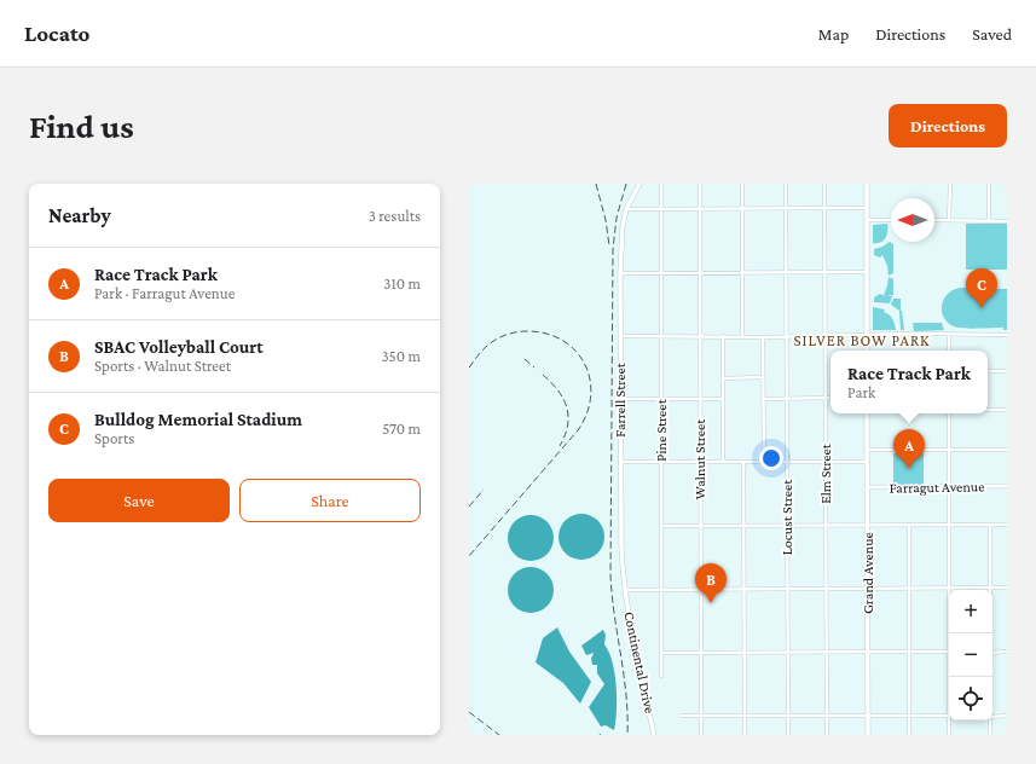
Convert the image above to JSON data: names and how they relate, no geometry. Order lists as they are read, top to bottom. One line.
{"streets":{"main road":["Farrell Street","Grand Avenue","Continental Drive"],"street":["Pine Street","Walnut Street","Elm Street","Farragut Avenue","Locust Street"]},"crossings":[["Farrell Street","Continental Drive"],["Farragut Avenue","Grand Avenue"]],"districts":["SILVER BOW PARK"],"north":"left","page":{"header":"Locato","nav":["Map","Directions","Saved"],"buttons":["Directions",["Save","Share"]],"title":"Find us","heading":["Nearby","3 results"],"list":[{"mark":"A","name":"Race Track Park","note":"Park · Farragut Avenue","value":"310 m"},{"mark":"B","name":"SBAC Volleyball Court","note":"Sports · Walnut Street","value":"350 m"},{"mark":"C","name":"Bulldog Memorial Stadium","note":"Sports","value":"570 m"}],"pins":["C","A","B"],"popup":["Race Track Park","Park"],"map_buttons":["+","−"]}}
